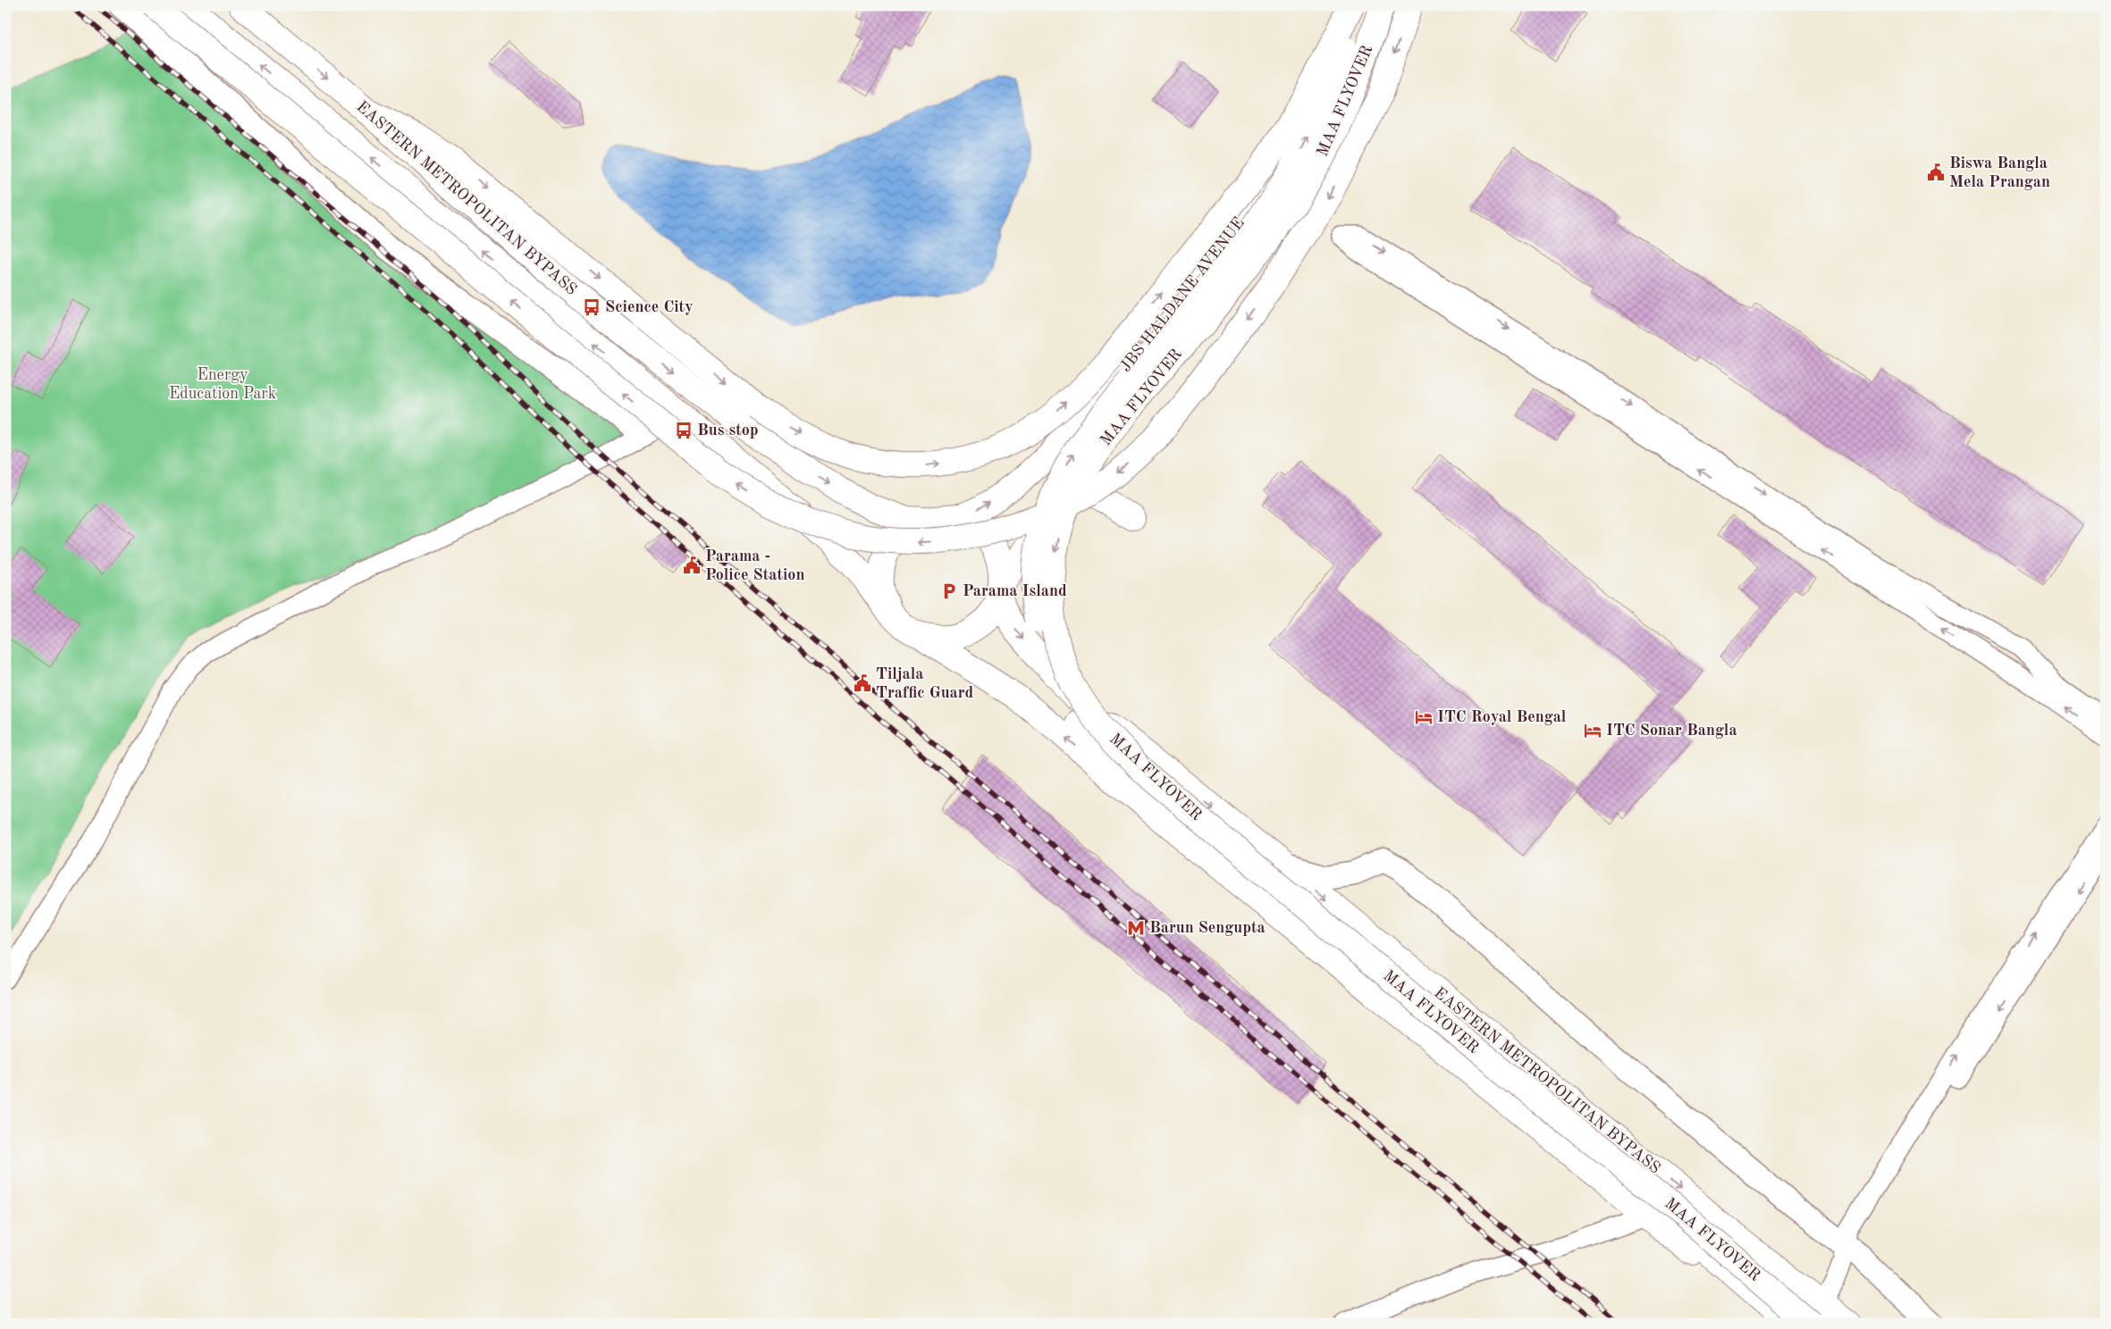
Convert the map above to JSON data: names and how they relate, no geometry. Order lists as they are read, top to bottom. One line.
{"streets":{"main road":["MAA FLYOVER","EASTERN METROPOLITAN BYPASS","JBS HALDANE AVENUE"]},"crossings":[["EASTERN METROPOLITAN BYPASS","JBS HALDANE AVENUE"]],"parks":["Energy Education Park"],"places":{"public building":["Biswa Bangla Mela Prangan","Parama - Police Station","Tiljala Traffic Guard"],"bus stop":["Science City","Bus stop"],"parking":["Parama Island"],"hotel":["ITC Royal Bengal","ITC Sonar Bangla"],"metro station":["Barun Sengupta"]}}
